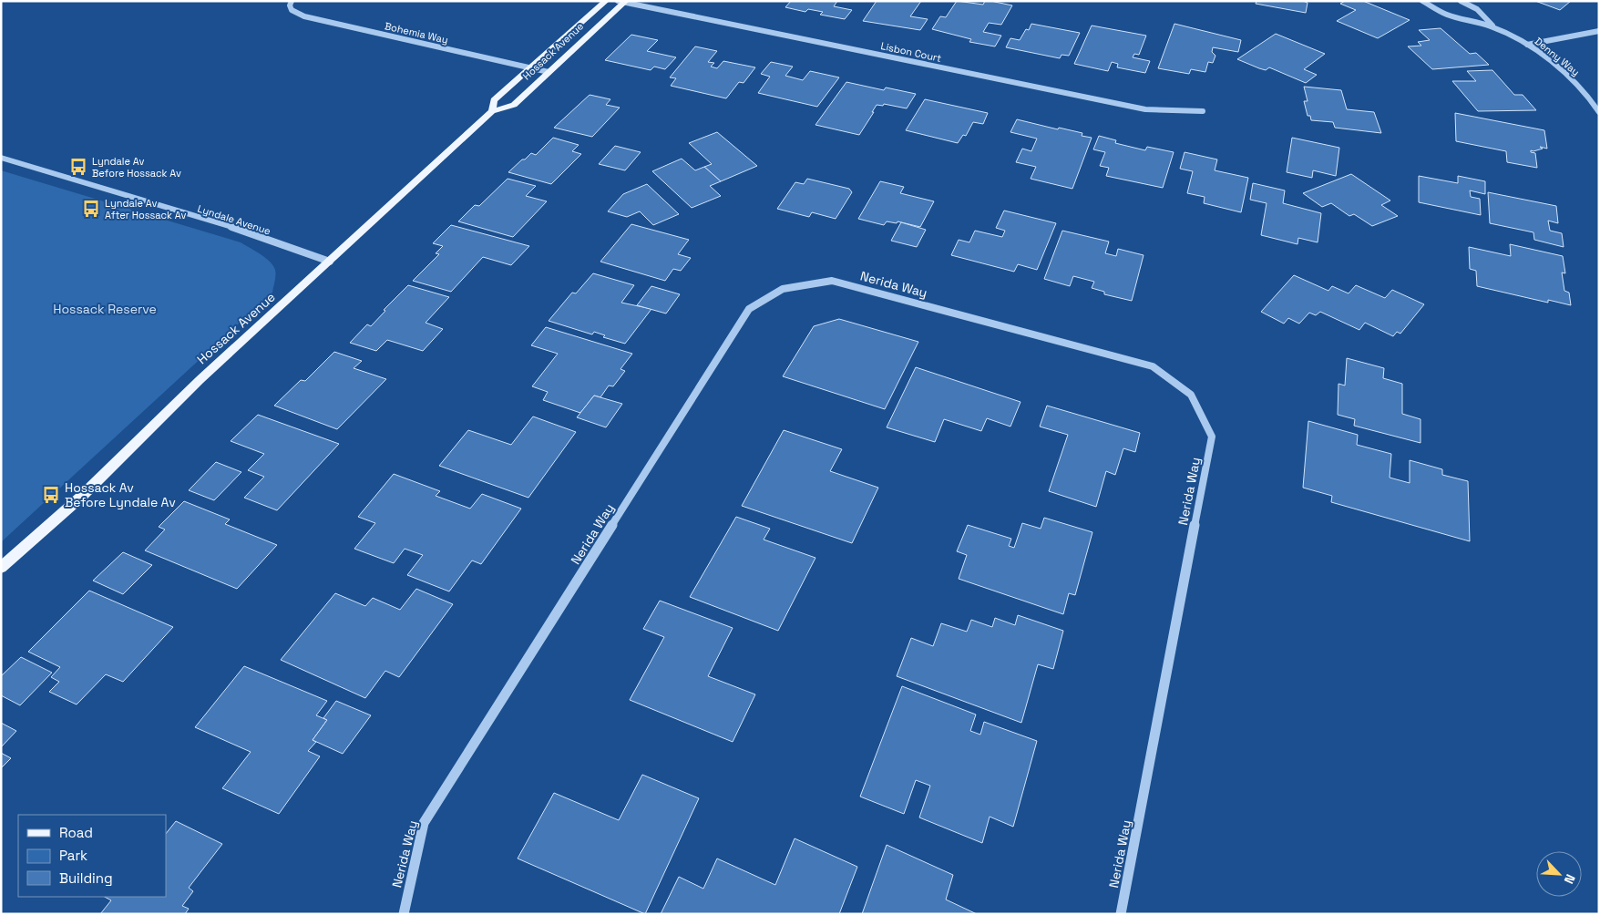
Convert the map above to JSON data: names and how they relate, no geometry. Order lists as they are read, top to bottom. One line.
{"streets":{"main road":["Hossack Avenue"],"street":["Bohemia Way","Lisbon Court","Denny Way","Lyndale Avenue","Nerida Way"]},"crossings":[["Bohemia Way","Hossack Avenue"],["Hossack Avenue","Lisbon Court"],["Hossack Avenue","Lyndale Avenue"]],"parks":["Hossack Reserve"],"places":{"bus stop":["Lyndale Av Before Hossack Av","Lyndale Av After Hossack Av","Hossack Av Before Lyndale Av"]},"legend":["Road","Park","Building"],"north":"bottom right"}
